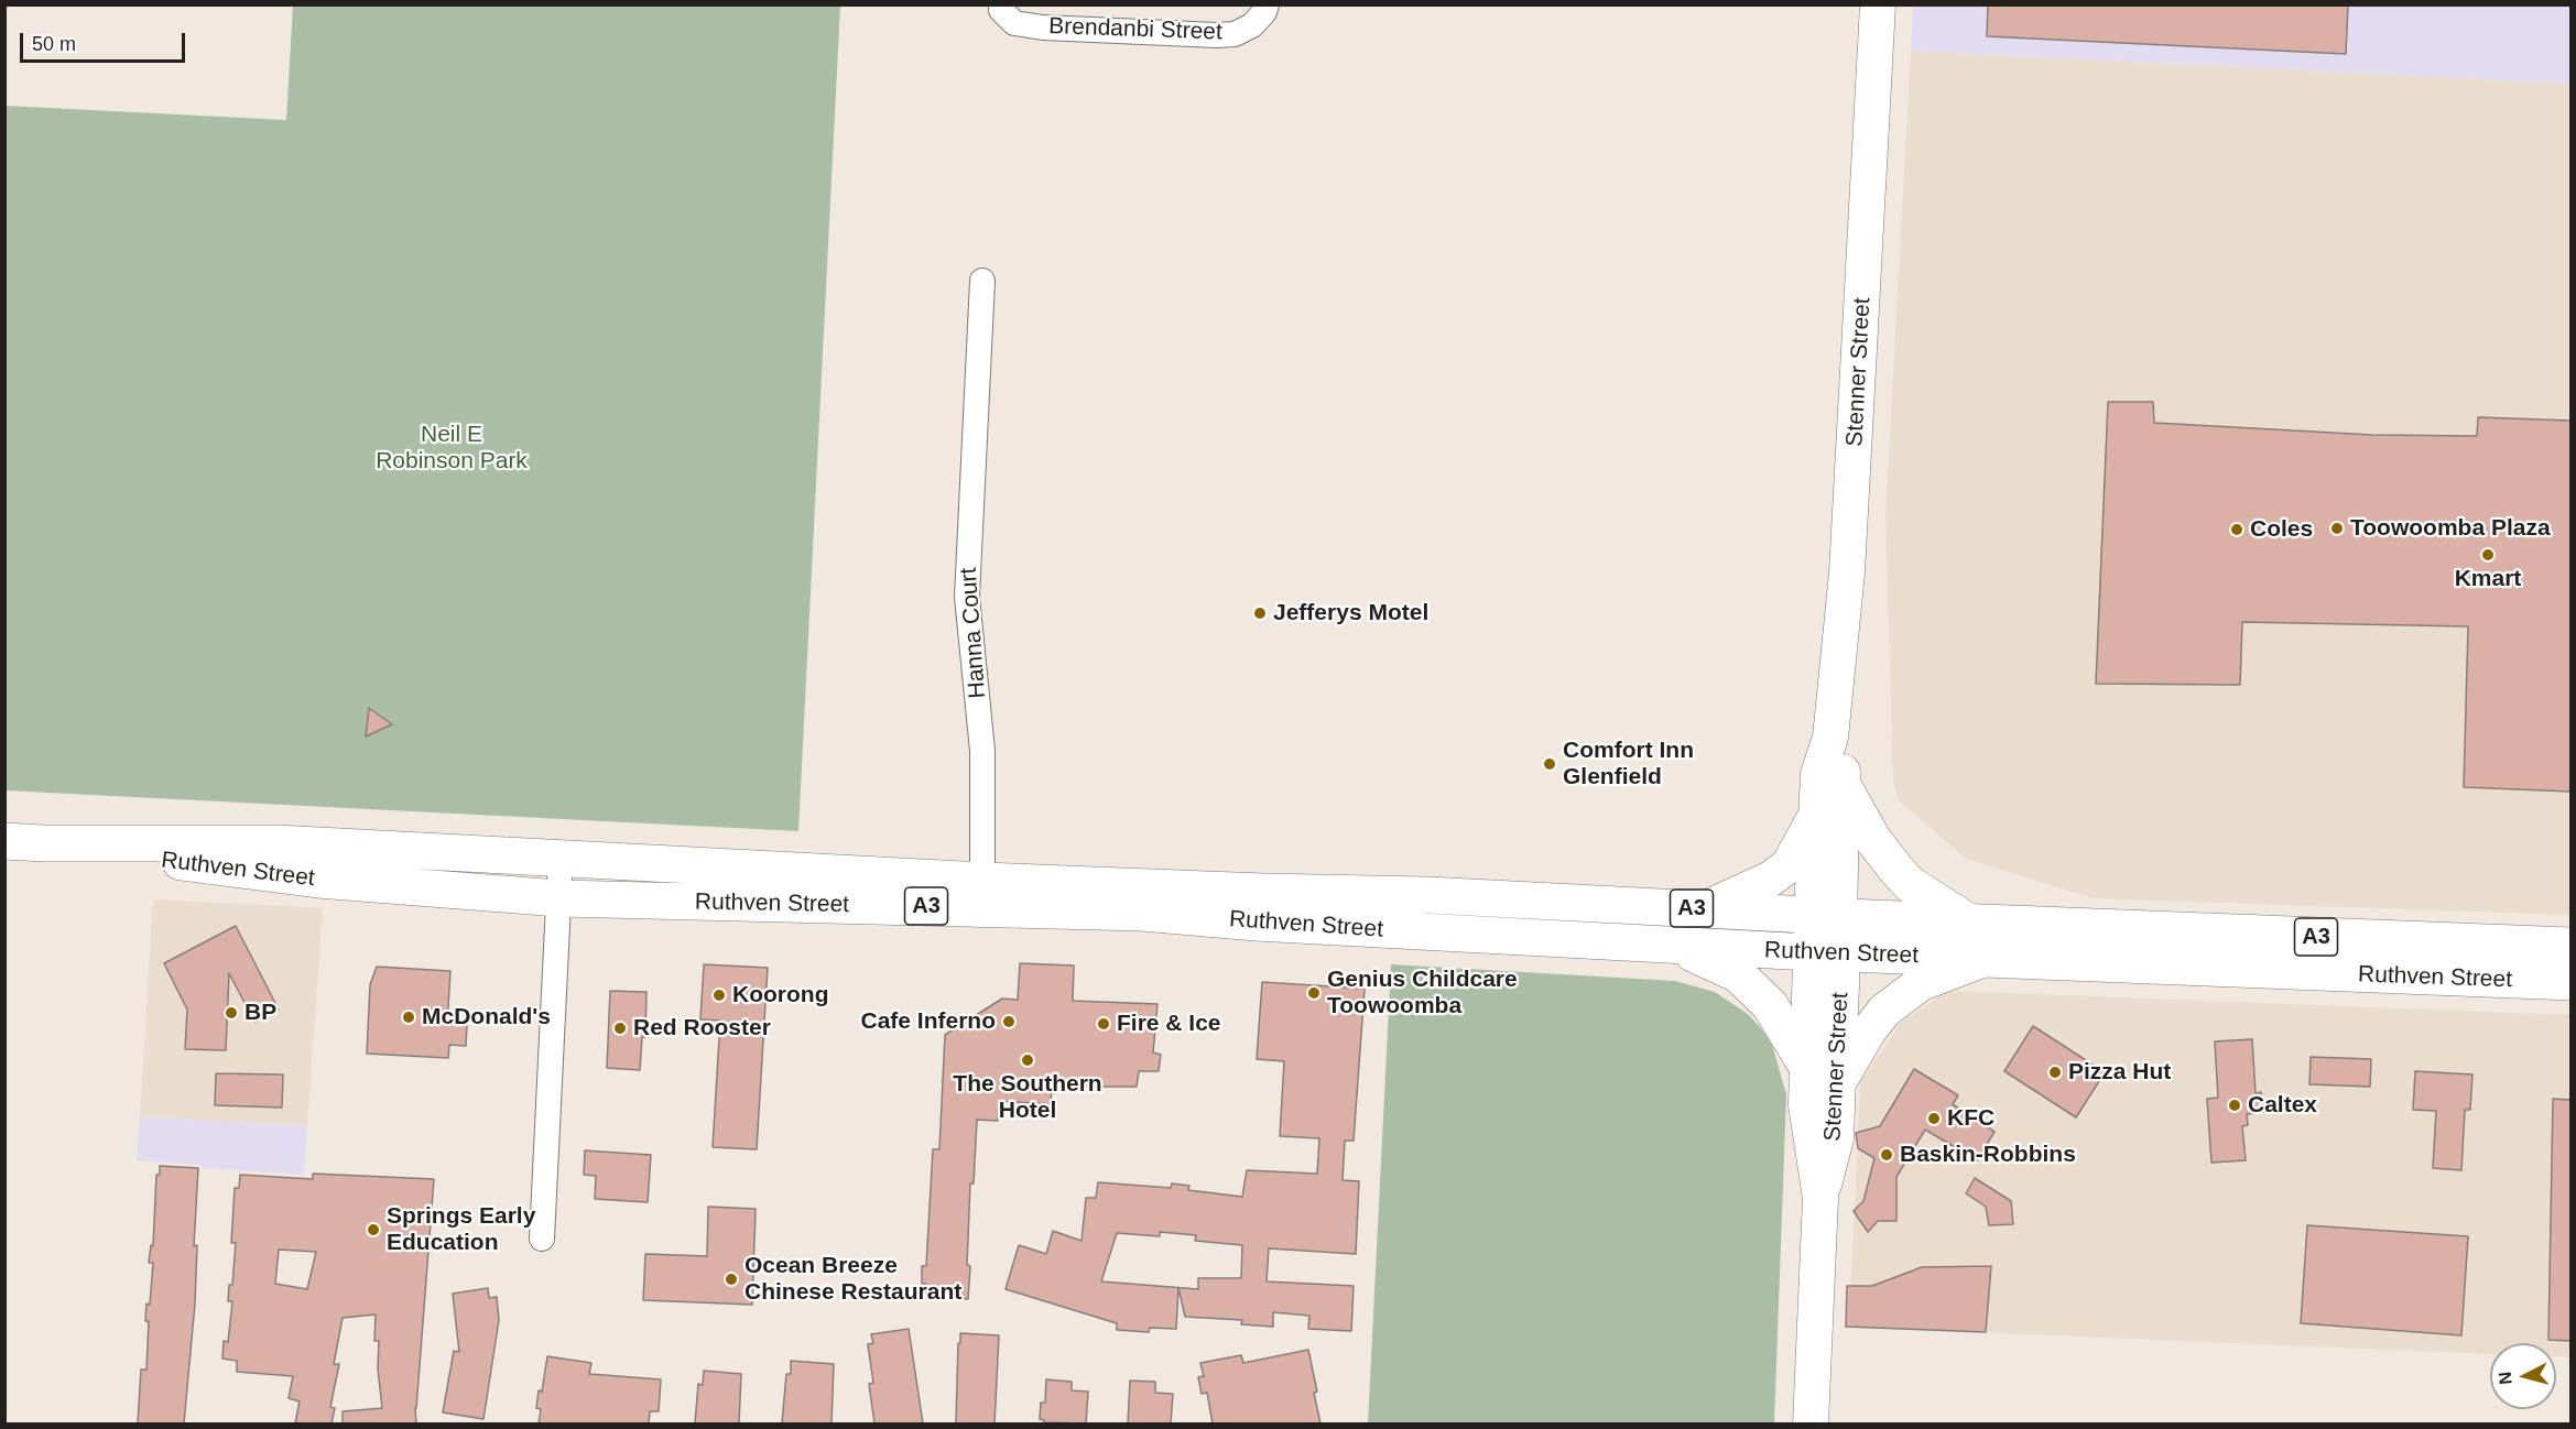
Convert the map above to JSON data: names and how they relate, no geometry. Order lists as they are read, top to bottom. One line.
{"streets":{"highway":["Ruthven Street","A3"],"main road":["Stenner Street"],"street":["Brendanbi Street","Hanna Court"]},"crossings":[["Stenner Street","Ruthven Street"],["Hanna Court","Ruthven Street"]],"parks":["Neil E Robinson Park"],"places":["Toowoomba Plaza","Coles","Kmart","Jefferys Motel","Comfort Inn Glenfield","Genius Childcare Toowoomba","Koorong","BP","McDonald's","Cafe Inferno","Fire & Ice","Red Rooster","The Southern Hotel","Pizza Hut","Caltex","KFC","Baskin-Robbins","Springs Early Education","Ocean Breeze Chinese Restaurant"],"scale_bar":"50 m","north":"left"}
